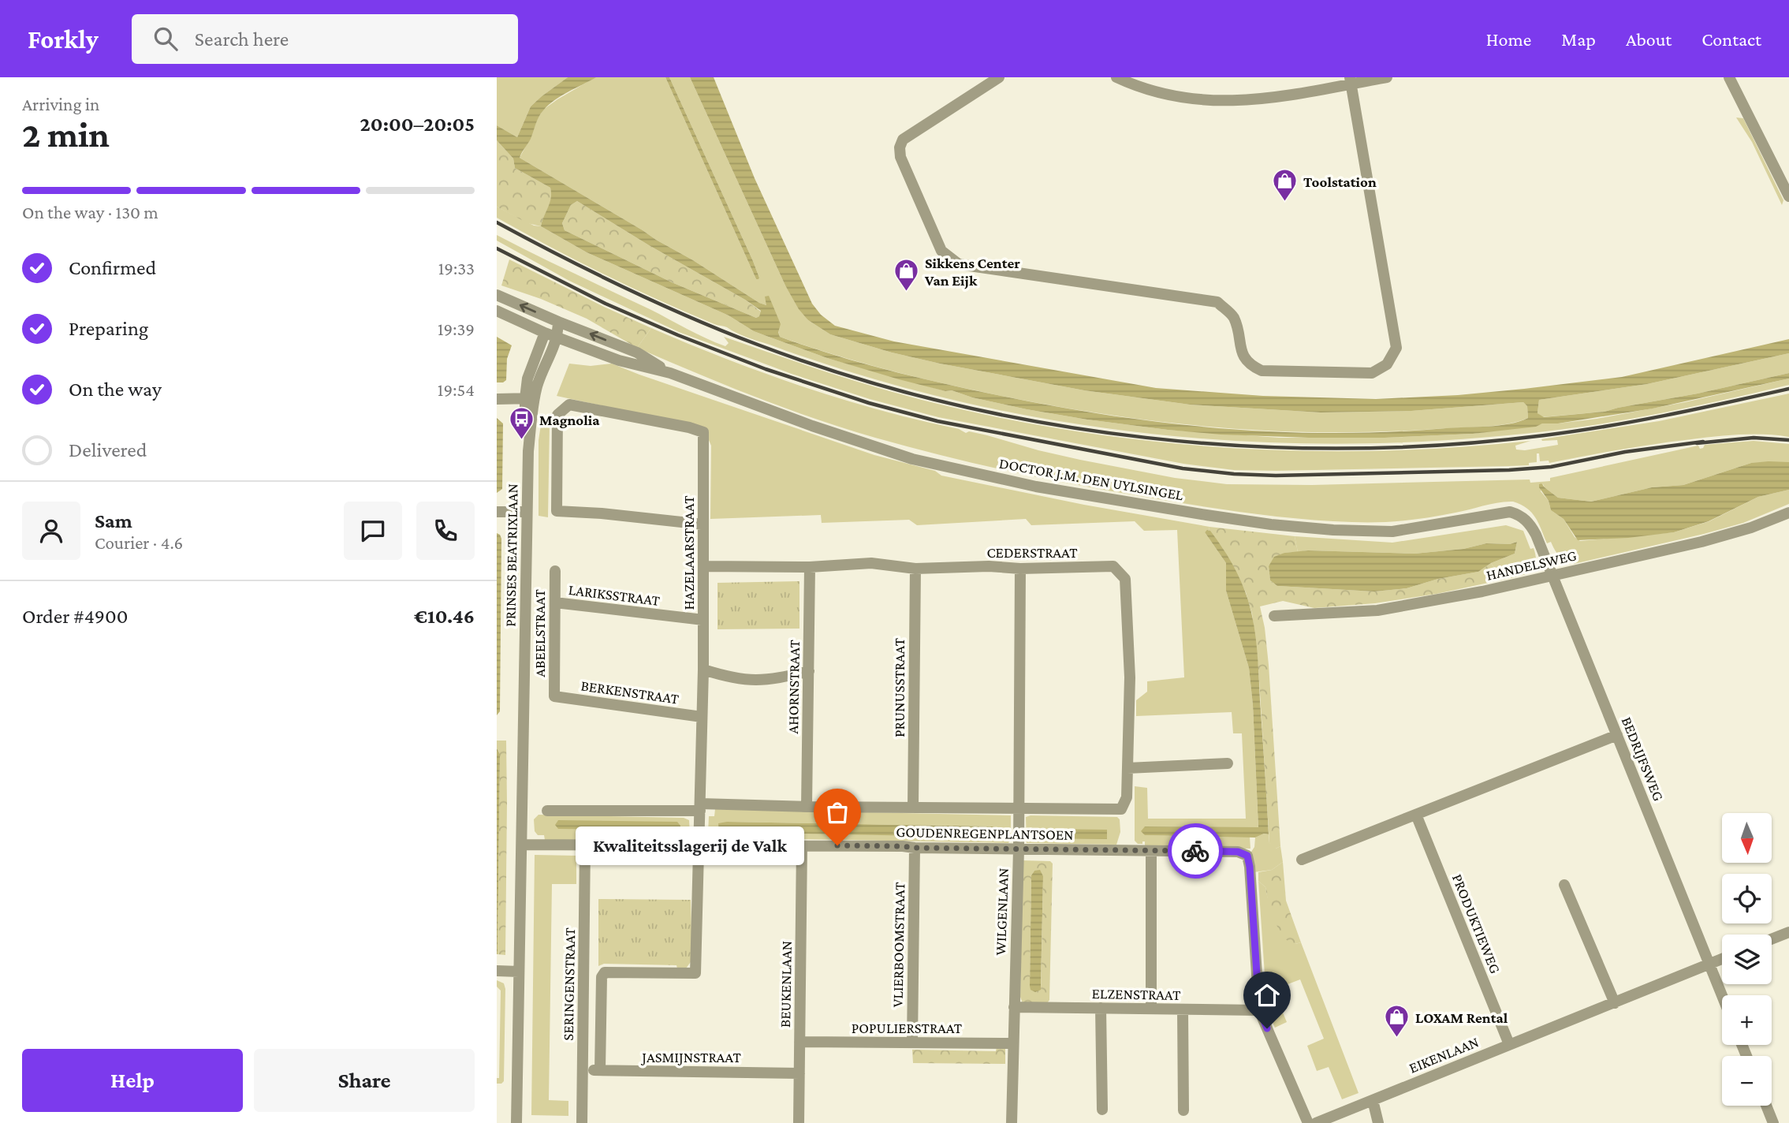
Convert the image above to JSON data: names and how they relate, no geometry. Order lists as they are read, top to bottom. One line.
{"streets":{"street":["DOCTOR J.M. DEN UYLSINGEL","CEDERSTRAAT","HAZELAARSTRAAT","PRINSES BEATRIXLAAN","HANDELSWEG","LARIKSSTRAAT","ABEELSTRAAT","AHORNSTRAAT","PRUNUSSTRAAT","BERKENSTRAAT","BEDRIJFSWEG","GOUDENREGENPLANTSOEN","WILGENLAAN","PRODUKTIEWEG","VLIERBOOMSTRAAT","SERINGENSTRAAT","BEUKENLAAN","ELZENSTRAAT","POPULIERSTRAAT","EIKENLAAN","JASMIJNSTRAAT"]},"crossings":[["DOCTOR J.M. DEN UYLSINGEL","PRINSES BEATRIXLAAN"],["DOCTOR J.M. DEN UYLSINGEL","BEDRIJFSWEG"],["CEDERSTRAAT","HAZELAARSTRAAT"],["CEDERSTRAAT","AHORNSTRAAT"],["CEDERSTRAAT","PRUNUSSTRAAT"],["CEDERSTRAAT","GOUDENREGENPLANTSOEN"],["CEDERSTRAAT","WILGENLAAN"],["HAZELAARSTRAAT","LARIKSSTRAAT"],["HAZELAARSTRAAT","BERKENSTRAAT"],["HAZELAARSTRAAT","GOUDENREGENPLANTSOEN"],["HAZELAARSTRAAT","JASMIJNSTRAAT"],["PRINSES BEATRIXLAAN","GOUDENREGENPLANTSOEN"],["HANDELSWEG","BEDRIJFSWEG"],["LARIKSSTRAAT","ABEELSTRAAT"],["ABEELSTRAAT","BERKENSTRAAT"],["AHORNSTRAAT","GOUDENREGENPLANTSOEN"],["PRUNUSSTRAAT","GOUDENREGENPLANTSOEN"],["BEDRIJFSWEG","EIKENLAAN"],["GOUDENREGENPLANTSOEN","WILGENLAAN"],["GOUDENREGENPLANTSOEN","VLIERBOOMSTRAAT"],["GOUDENREGENPLANTSOEN","SERINGENSTRAAT"],["GOUDENREGENPLANTSOEN","BEUKENLAAN"],["GOUDENREGENPLANTSOEN","ELZENSTRAAT"],["WILGENLAAN","ELZENSTRAAT"],["WILGENLAAN","POPULIERSTRAAT"],["PRODUKTIEWEG","EIKENLAAN"],["VLIERBOOMSTRAAT","POPULIERSTRAAT"],["SERINGENSTRAAT","JASMIJNSTRAAT"],["BEUKENLAAN","POPULIERSTRAAT"],["BEUKENLAAN","JASMIJNSTRAAT"]],"places":{"shop":["Toolstation","Sikkens Center Van Eijk","LOXAM Rental"],"bus stop":["Magnolia"],"other":["Kwaliteitsslagerij de Valk"]},"north":"bottom","page":{"header":"Forkly","search":"Search here","nav":["Home","Map","About","Contact"],"heading":["2 min","Arriving in","20:00–20:05"],"panel":["Sam","Courier · 4.6","Order #4900","€10.46"],"bar":"On the way · 130 m","list":[["Confirmed","19:33"],["Preparing","19:39"],["On the way","19:54"],"Delivered"],"map_buttons":["+","−"],"bubble":"Kwaliteitsslagerij de Valk","buttons":["Help","Share"]}}
